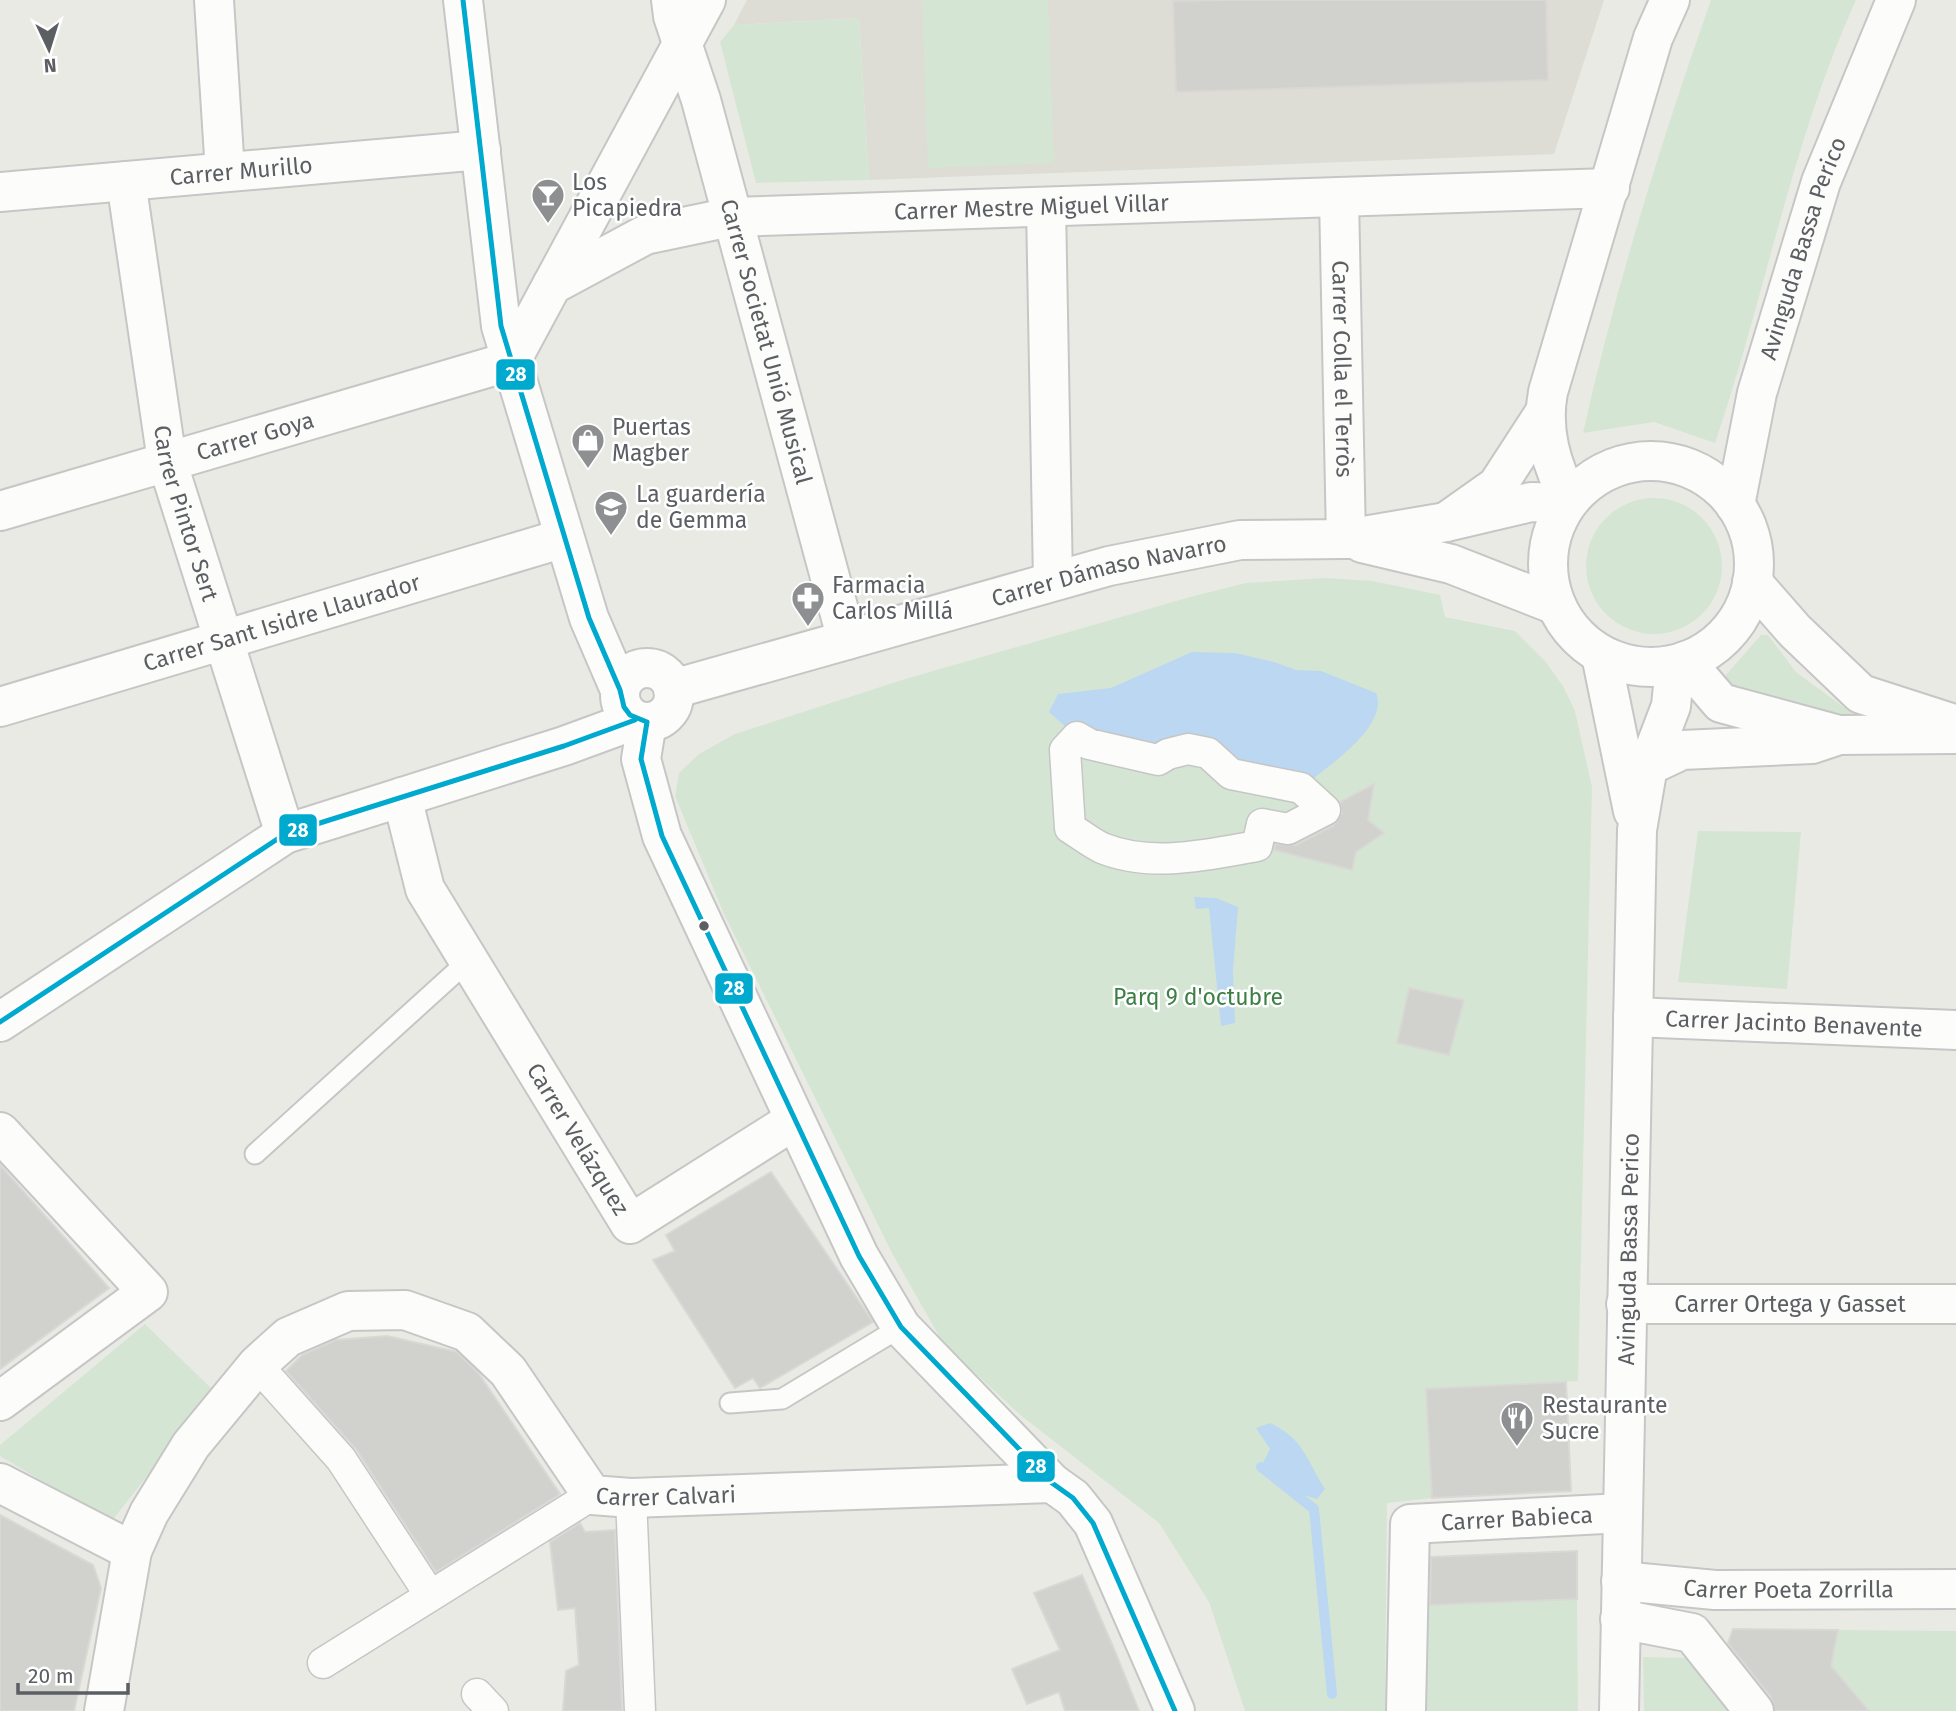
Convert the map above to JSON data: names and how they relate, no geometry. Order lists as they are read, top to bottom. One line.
{"streets":{"street":["Carrer Murillo","Carrer Mestre Miguel Villar","Avinguda Bassa Perico","Carrer Societat Unió Musical","Carrer Colla el Terròs","Carrer Goya","Carrer Pintor Sert","Carrer Dámaso Navarro","Carrer Sant Isidre Llaurador","Carrer Jacinto Benavente","Carrer Velázquez","Carrer Ortega y Gasset","Carrer Calvari","Carrer Babieca","Carrer Poeta Zorrilla"]},"crossings":[["Carrer Murillo","Carrer Pintor Sert"],["Carrer Mestre Miguel Villar","Carrer Societat Unió Musical"],["Carrer Mestre Miguel Villar","Carrer Colla el Terròs"],["Avinguda Bassa Perico","Carrer Dámaso Navarro"],["Avinguda Bassa Perico","Carrer Jacinto Benavente"],["Avinguda Bassa Perico","Carrer Ortega y Gasset"],["Avinguda Bassa Perico","Carrer Babieca"],["Avinguda Bassa Perico","Carrer Poeta Zorrilla"],["Carrer Societat Unió Musical","Carrer Dámaso Navarro"],["Carrer Colla el Terròs","Carrer Dámaso Navarro"],["Carrer Goya","Carrer Pintor Sert"],["Carrer Pintor Sert","Carrer Sant Isidre Llaurador"]],"parks":["Parq 9 d'octubre"],"places":{"bar":["Los Picapiedra"],"shop":["Puertas Magber"],"school or university":["La guardería de Gemma"],"pharmacy":["Farmacia Carlos Millá"],"restaurant":["Restaurante Sucre"]},"lines":["transit line 28"],"scale_bar":"20 m","north":"bottom"}
